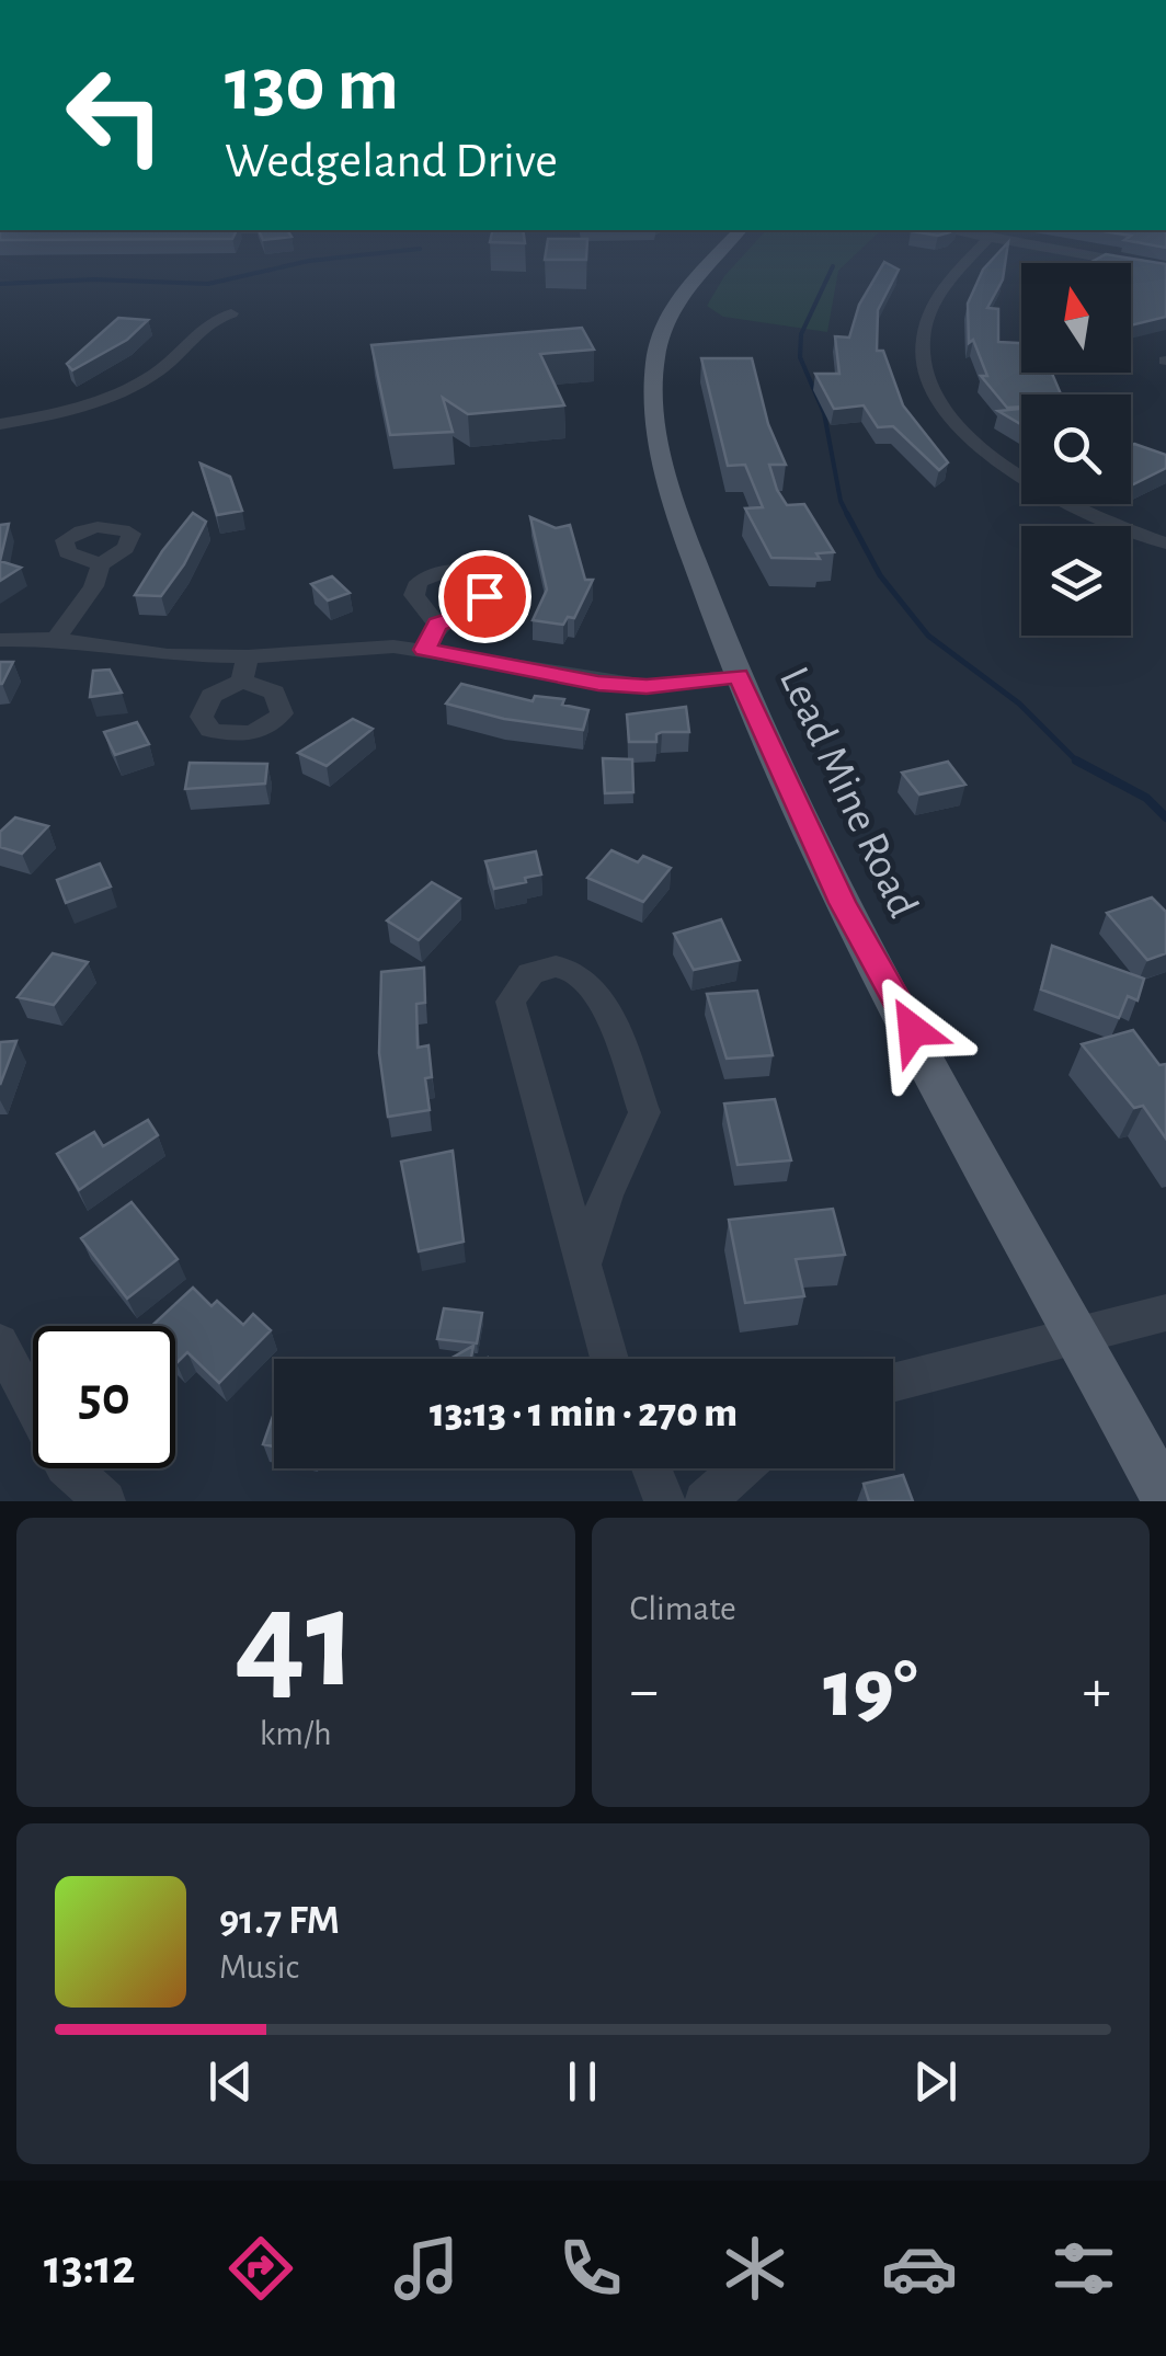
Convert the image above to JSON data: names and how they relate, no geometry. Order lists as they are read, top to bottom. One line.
{"streets":{"main road":["Lead Mine Road"]},"north":"top","page":{"turn":["130 m","Wedgeland Drive"],"limit":"50","trip":"13:13 · 1 min · 270 m","tile":[["41","km/h"],"Climate"],"heat":["−","19°","+"],"song":["91.7 FM","Music"],"tabs":"13:12"}}
